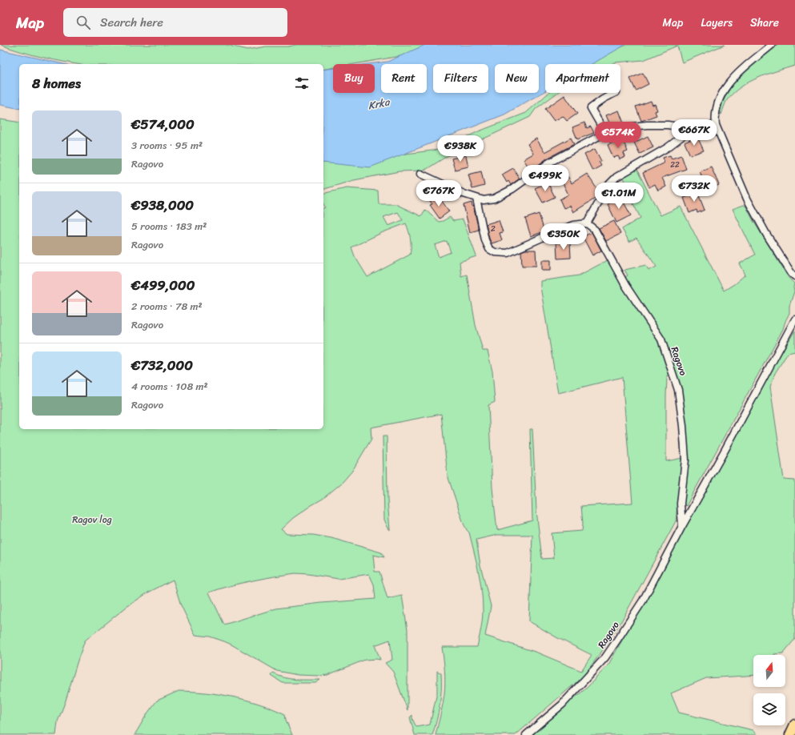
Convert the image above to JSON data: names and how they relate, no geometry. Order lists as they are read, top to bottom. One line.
{"streets":{"street":["Ragovo"]},"water":["Krka"],"parks":["Ragov log"],"house_numbers":["22","2"],"north":"top","page":{"header":"Map","search":"Search here","nav":["Map","Layers","Share"],"chip":["Buy","Rent","Filters","New","Apartment"],"heading":"8 homes","list":[{"name":"€574,000","note":"3 rooms · 95 m² · Ragovo"},{"name":"€938,000","note":"5 rooms · 183 m² · Ragovo"},{"name":"€499,000","note":"2 rooms · 78 m² · Ragovo"},{"name":"€732,000","note":"4 rooms · 108 m² · Ragovo"}],"price":["€667K","€574K","€938K","€499K","€732K","€767K","€1.01M","€350K"]}}
